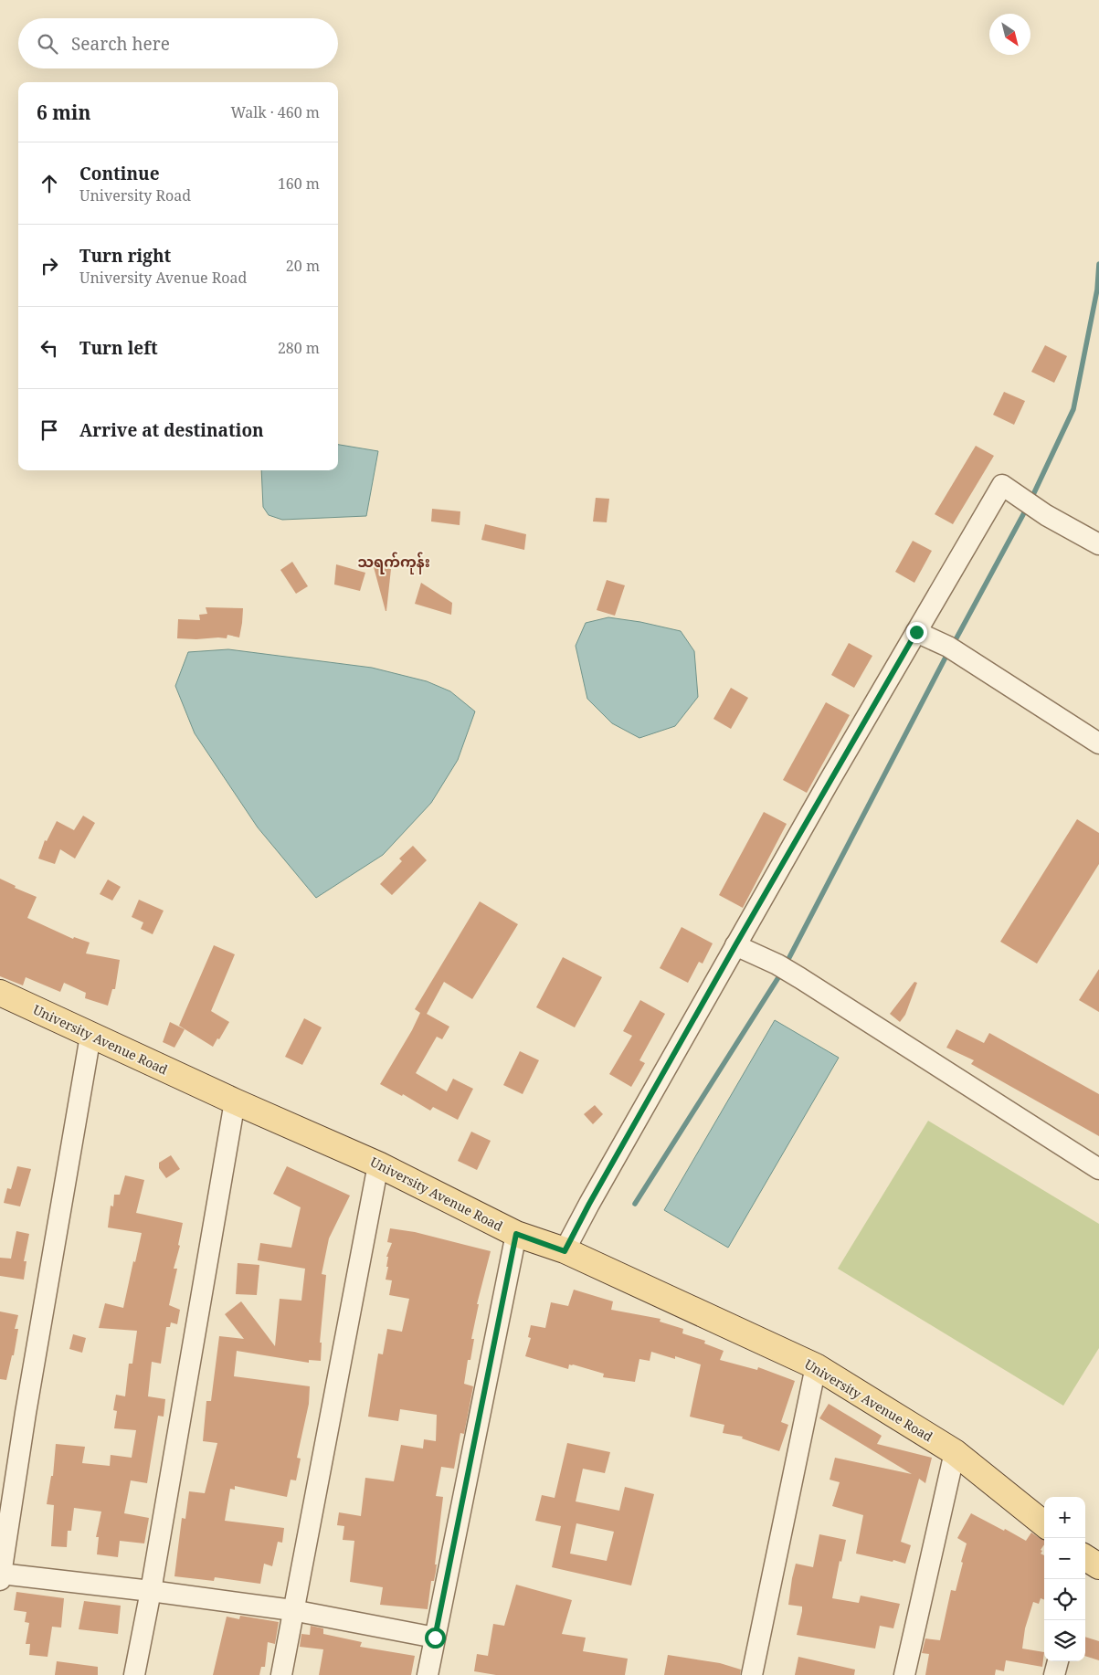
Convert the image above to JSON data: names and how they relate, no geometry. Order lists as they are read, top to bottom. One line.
{"streets":{"main road":["University Avenue Road"]},"districts":["သရက်ကုန်း"],"north":"bottom right","page":{"search":"Search here","heading":["6 min","Walk · 460 m"],"list":[["Continue","University Road","160 m"],["Turn right","University Avenue Road","20 m"],["Turn left","280 m"],"Arrive at destination"],"map_buttons":["+","−"]}}
